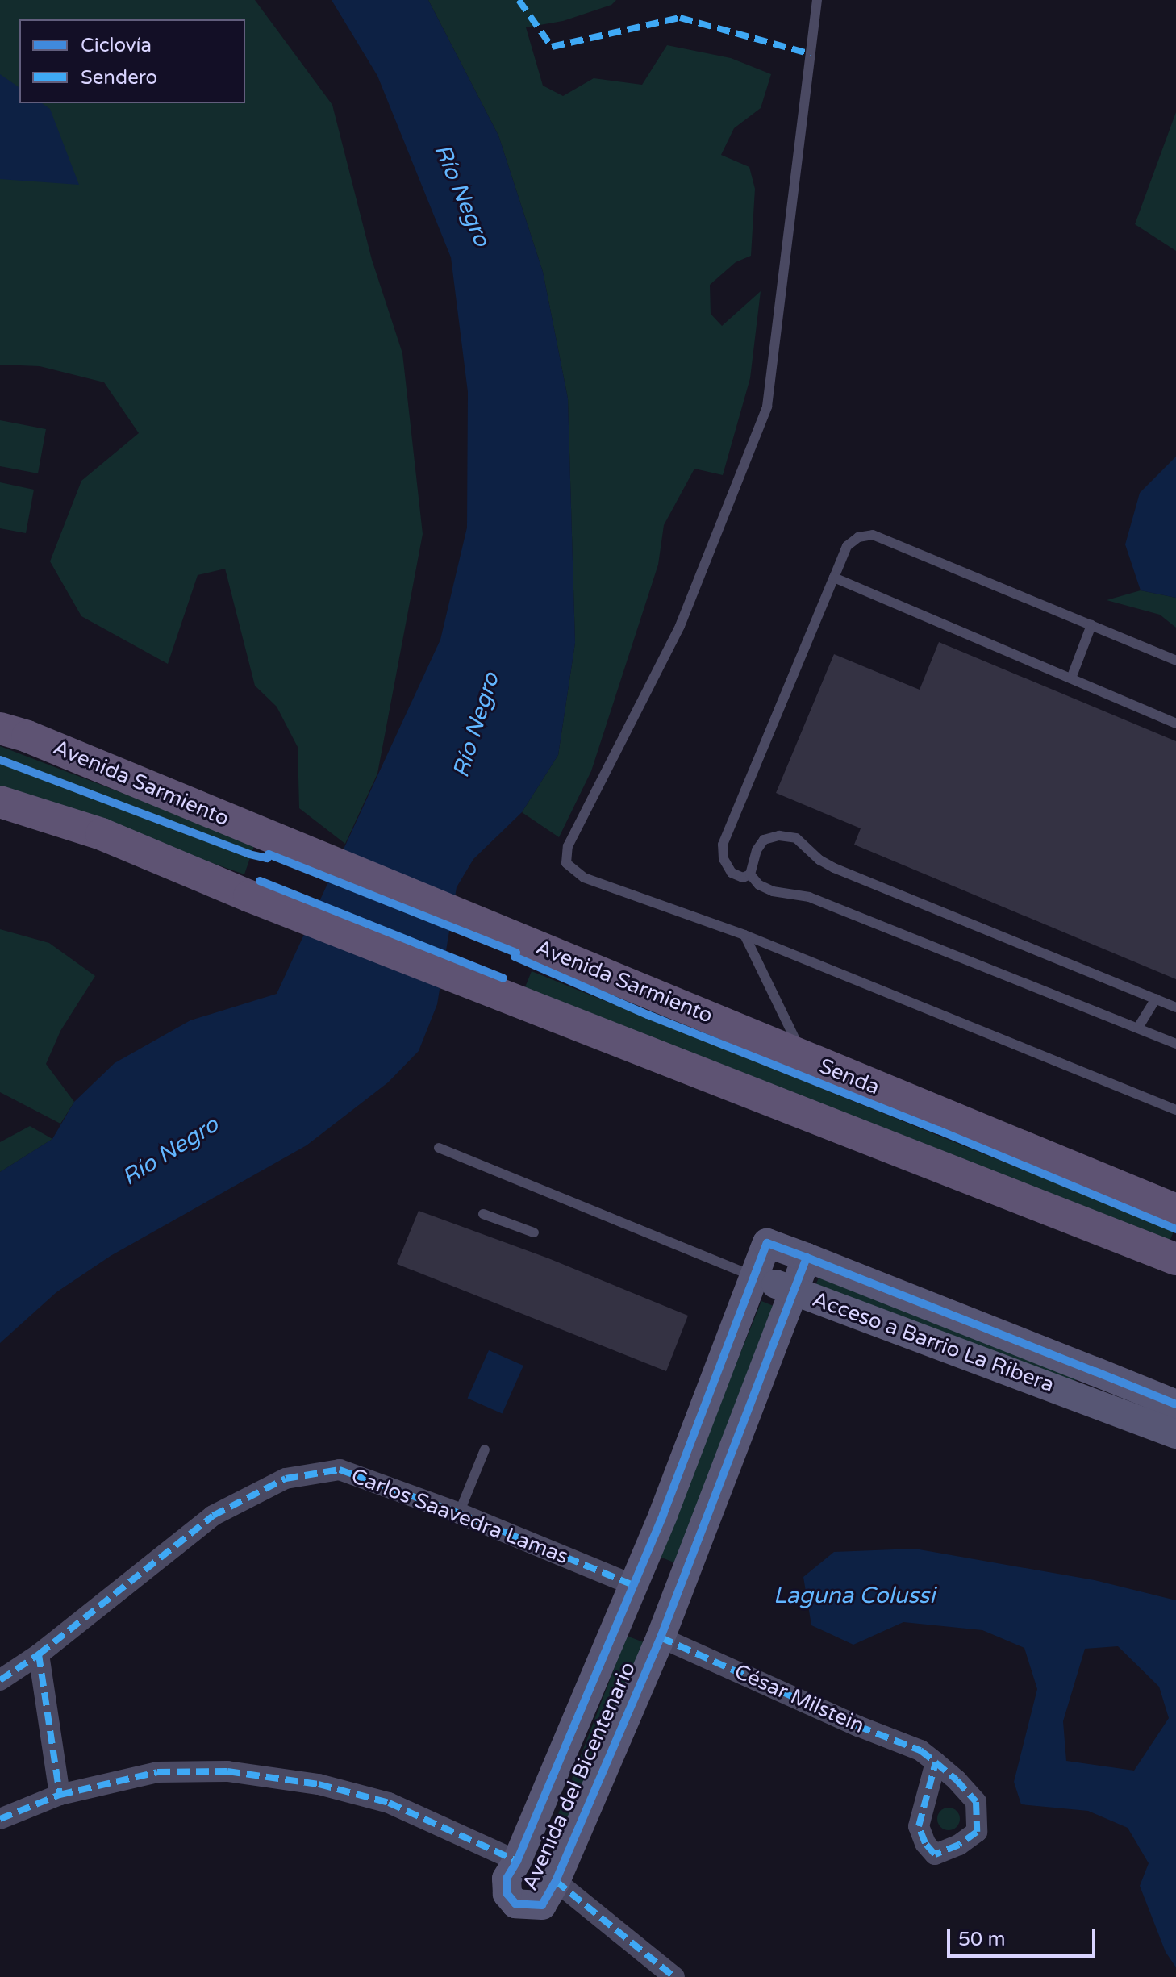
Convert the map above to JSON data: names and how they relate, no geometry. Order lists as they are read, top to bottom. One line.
{"streets":{"main road":["Avenida Sarmiento"],"street":["Acceso a Barrio La Ribera","Carlos Saavedra Lamas","César Milstein","Avenida del Bicentenario"],"cycle path":["Senda"]},"crossings":[["Acceso a Barrio La Ribera","Avenida del Bicentenario"],["Carlos Saavedra Lamas","Avenida del Bicentenario"],["César Milstein","Avenida del Bicentenario"]],"water":["Río Negro","Laguna Colussi"],"legend":["Ciclovía","Sendero"],"scale_bar":"50 m"}
